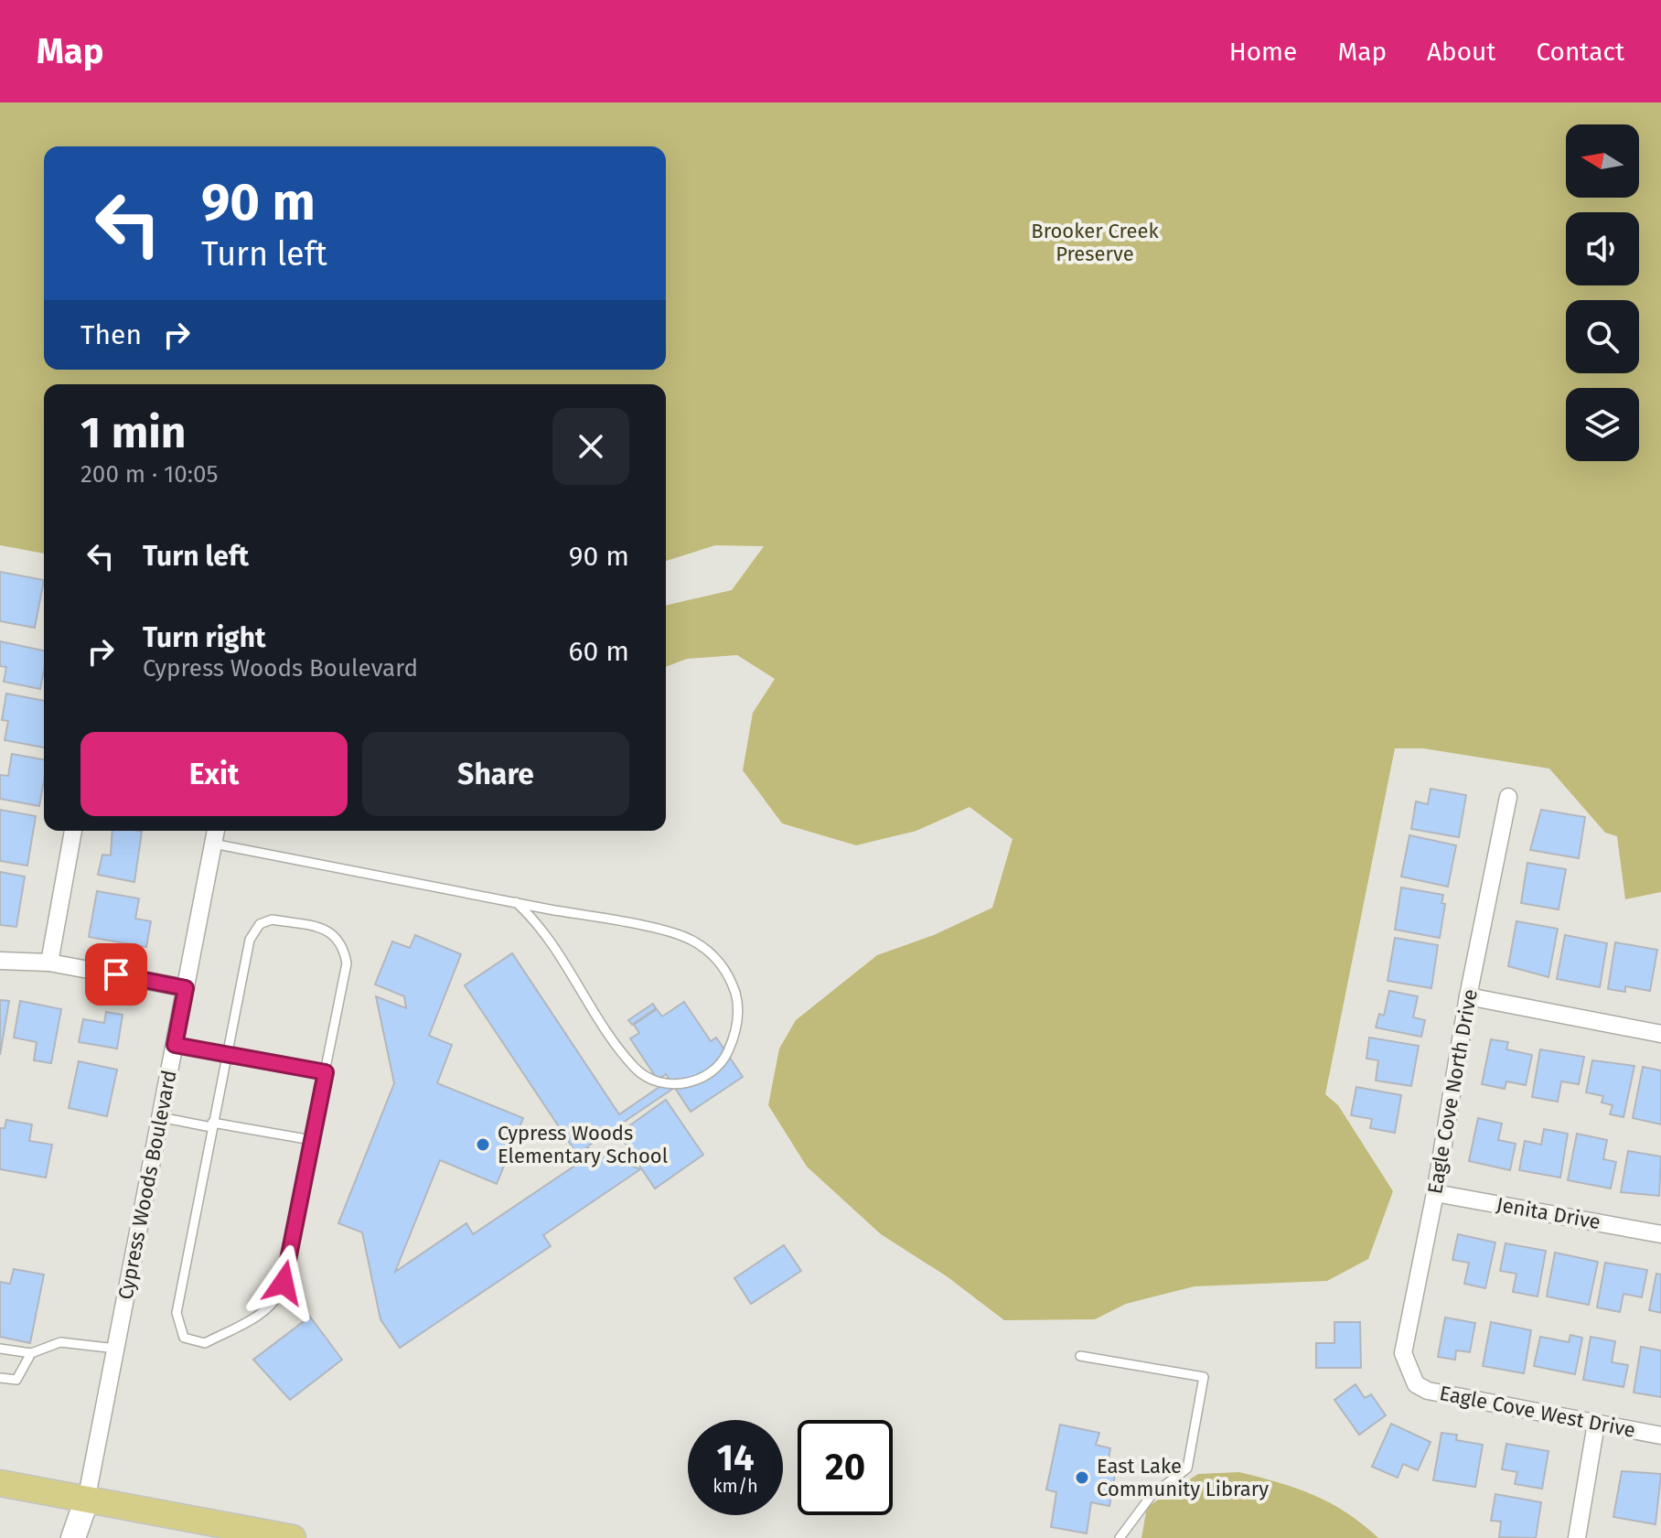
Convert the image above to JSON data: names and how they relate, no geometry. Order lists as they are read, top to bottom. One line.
{"streets":{"street":["Eagle Cove North Drive","Cypress Woods Boulevard","Jenita Drive","Eagle Cove West Drive"]},"crossings":[["Eagle Cove North Drive","Jenita Drive"],["Eagle Cove North Drive","Eagle Cove West Drive"]],"parks":["Brooker Creek Preserve"],"places":["Cypress Woods Elementary School","East Lake Community Library"],"north":"left","page":{"header":"Map","nav":["Home","Map","About","Contact"],"turn":["90 m","Turn left"],"then":"Then","heading":["1 min","200 m · 10:05"],"list":[{"name":"Turn left","value":"90 m"},{"name":"Turn right","note":"Cypress Woods Boulevard","value":"60 m"}],"buttons":["Exit","Share"],"speed":"14 km/h","limit":"20"}}
